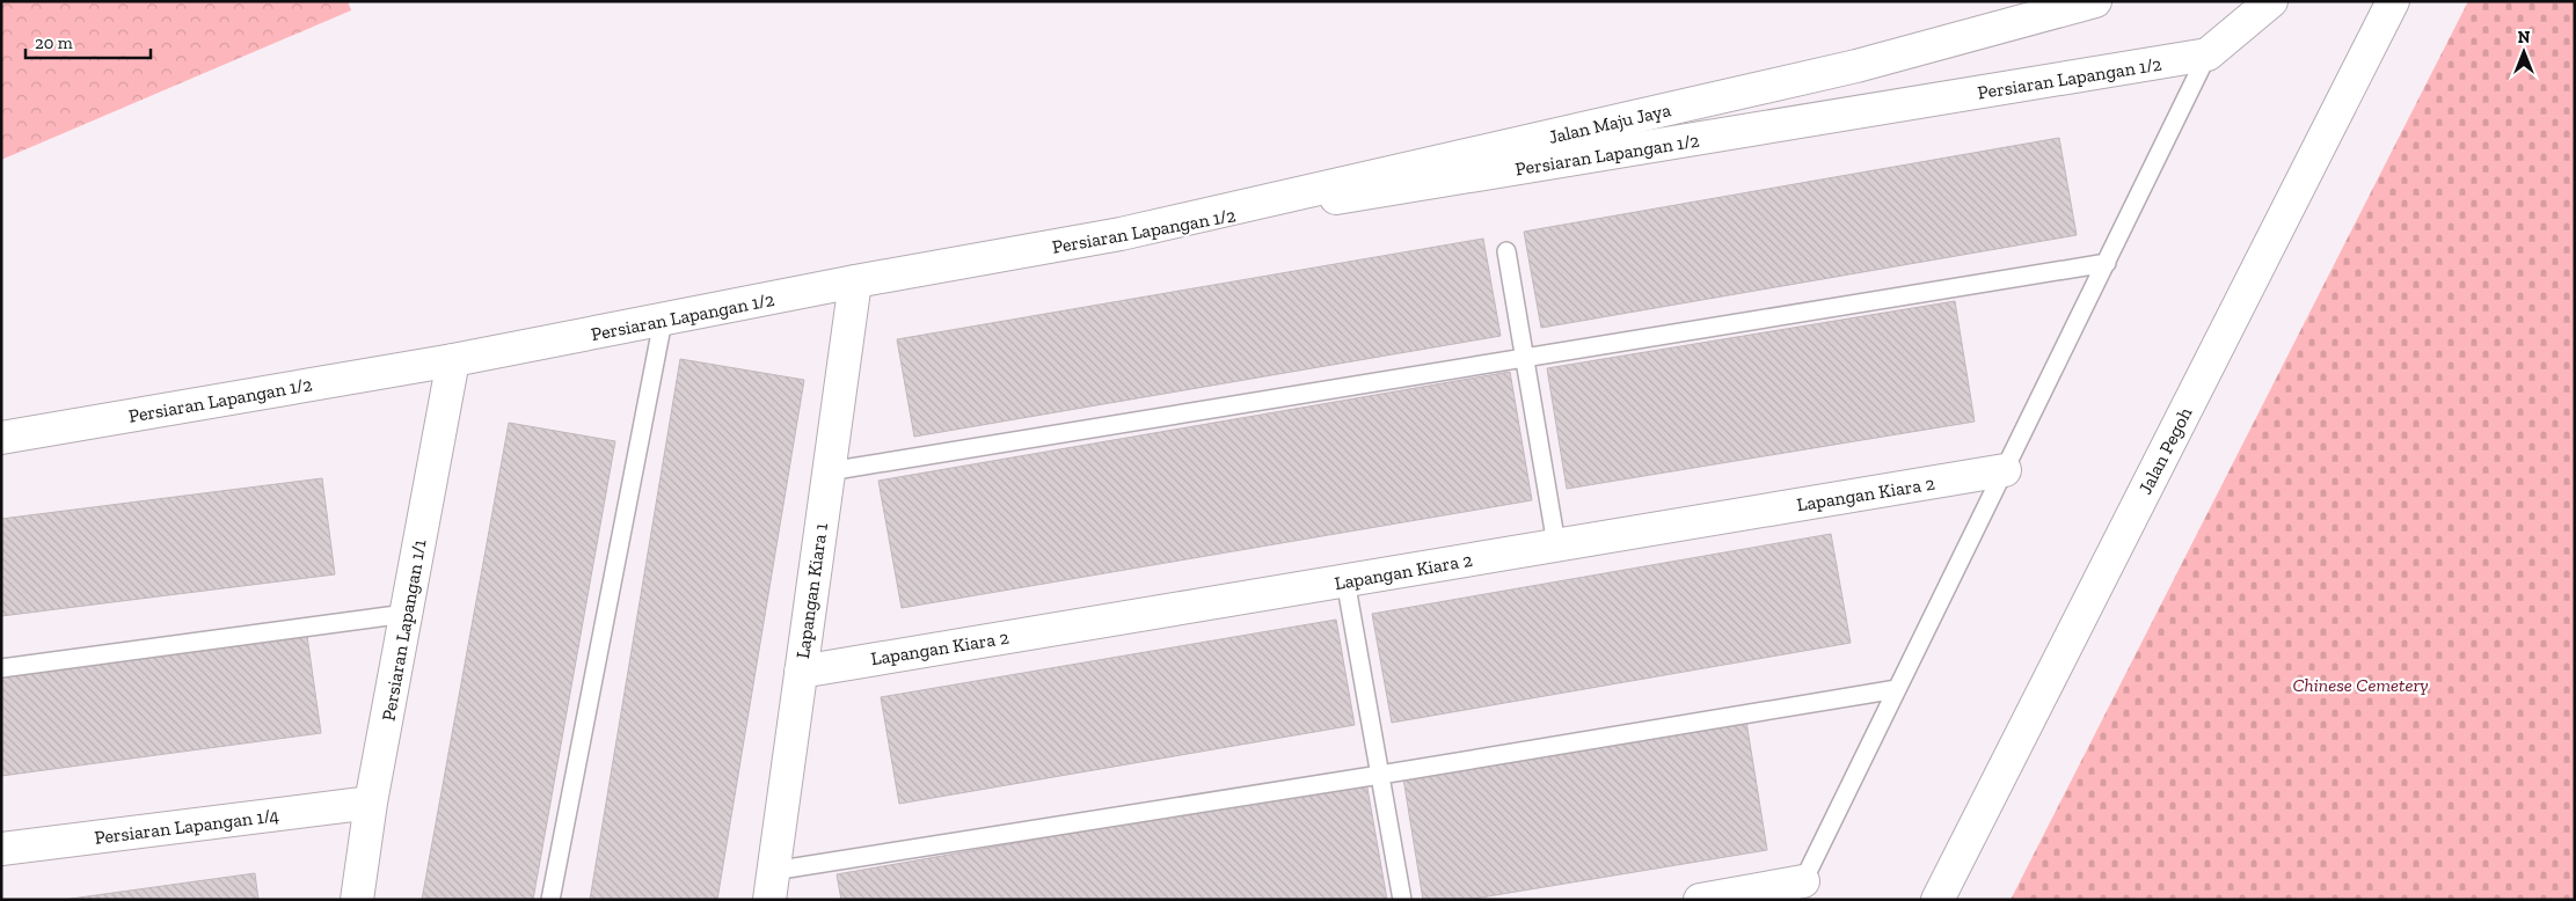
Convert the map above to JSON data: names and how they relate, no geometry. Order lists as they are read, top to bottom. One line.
{"streets":{"street":["Persiaran Lapangan 1/2","Jalan Maju Jaya","Jalan Pegoh","Lapangan Kiara 2","Lapangan Kiara 1","Persiaran Lapangan 1/1","Persiaran Lapangan 1/4"]},"crossings":[["Persiaran Lapangan 1/2","Jalan Maju Jaya"],["Persiaran Lapangan 1/2","Lapangan Kiara 1"],["Persiaran Lapangan 1/2","Persiaran Lapangan 1/1"],["Lapangan Kiara 2","Lapangan Kiara 1"],["Persiaran Lapangan 1/1","Persiaran Lapangan 1/4"]],"parks":["Chinese Cemetery"],"scale_bar":"20 m","north":"top"}
